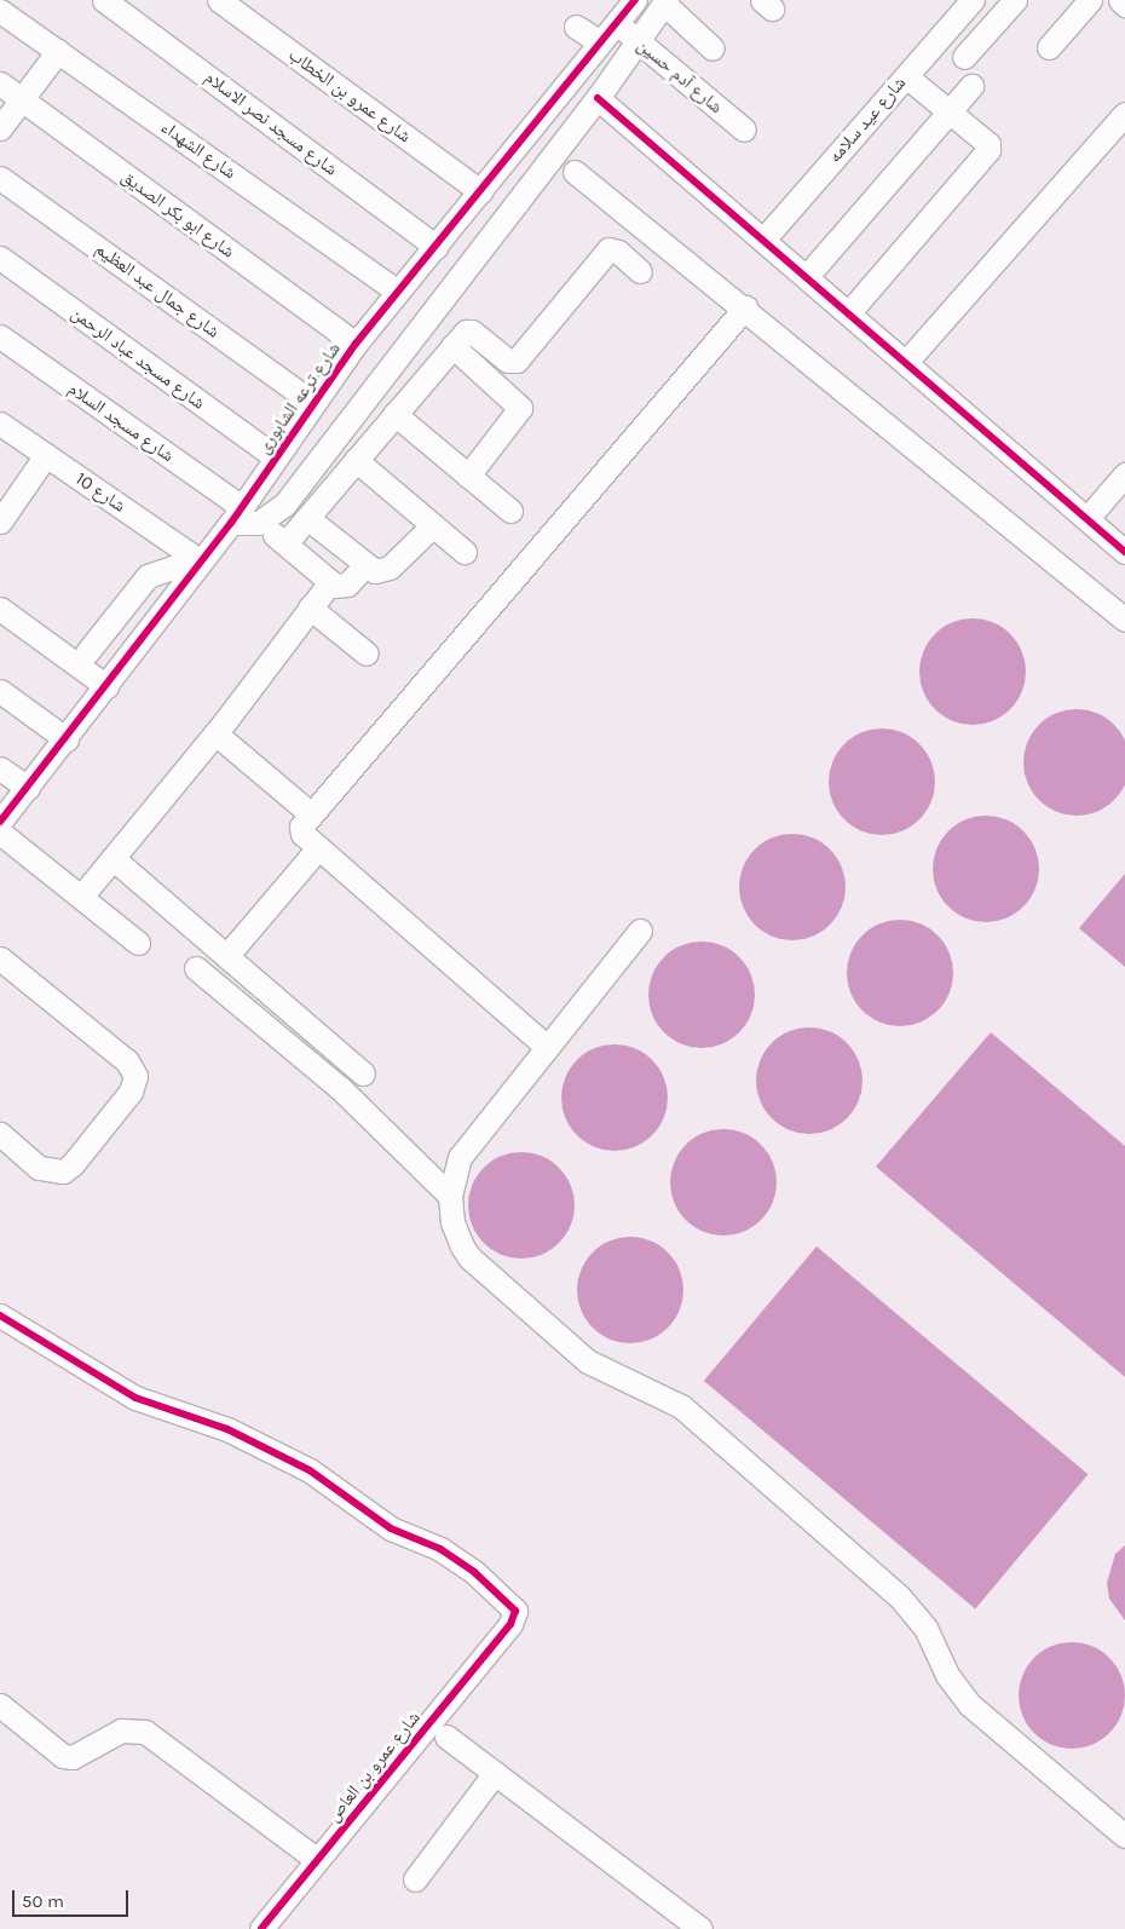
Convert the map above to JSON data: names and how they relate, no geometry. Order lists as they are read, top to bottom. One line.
{"streets":{"street":["شارع آدم حسين","شارع عمرو بن الخطاب","شارع عيد سلامه","شارع مسجد نصر الاسلام","شارع الشهداء","شارع ابو بكر الصديق","شارع جمال عبد العظيم","شارع مسجد عباد الرحمن","شارع ترعه الشابورى","شارع مسجد السلام","شارع 10","شارع عمرو بن العاص"]},"crossings":[["شارع آدم حسين","شارع ترعه الشابورى"],["شارع عمرو بن الخطاب","شارع ترعه الشابورى"],["شارع مسجد نصر الاسلام","شارع ترعه الشابورى"],["شارع الشهداء","شارع ترعه الشابورى"],["شارع ابو بكر الصديق","شارع ترعه الشابورى"],["شارع جمال عبد العظيم","شارع ترعه الشابورى"],["شارع مسجد عباد الرحمن","شارع ترعه الشابورى"],["شارع ترعه الشابورى","شارع مسجد السلام"],["شارع ترعه الشابورى","شارع 10"]],"scale_bar":"50 m"}
